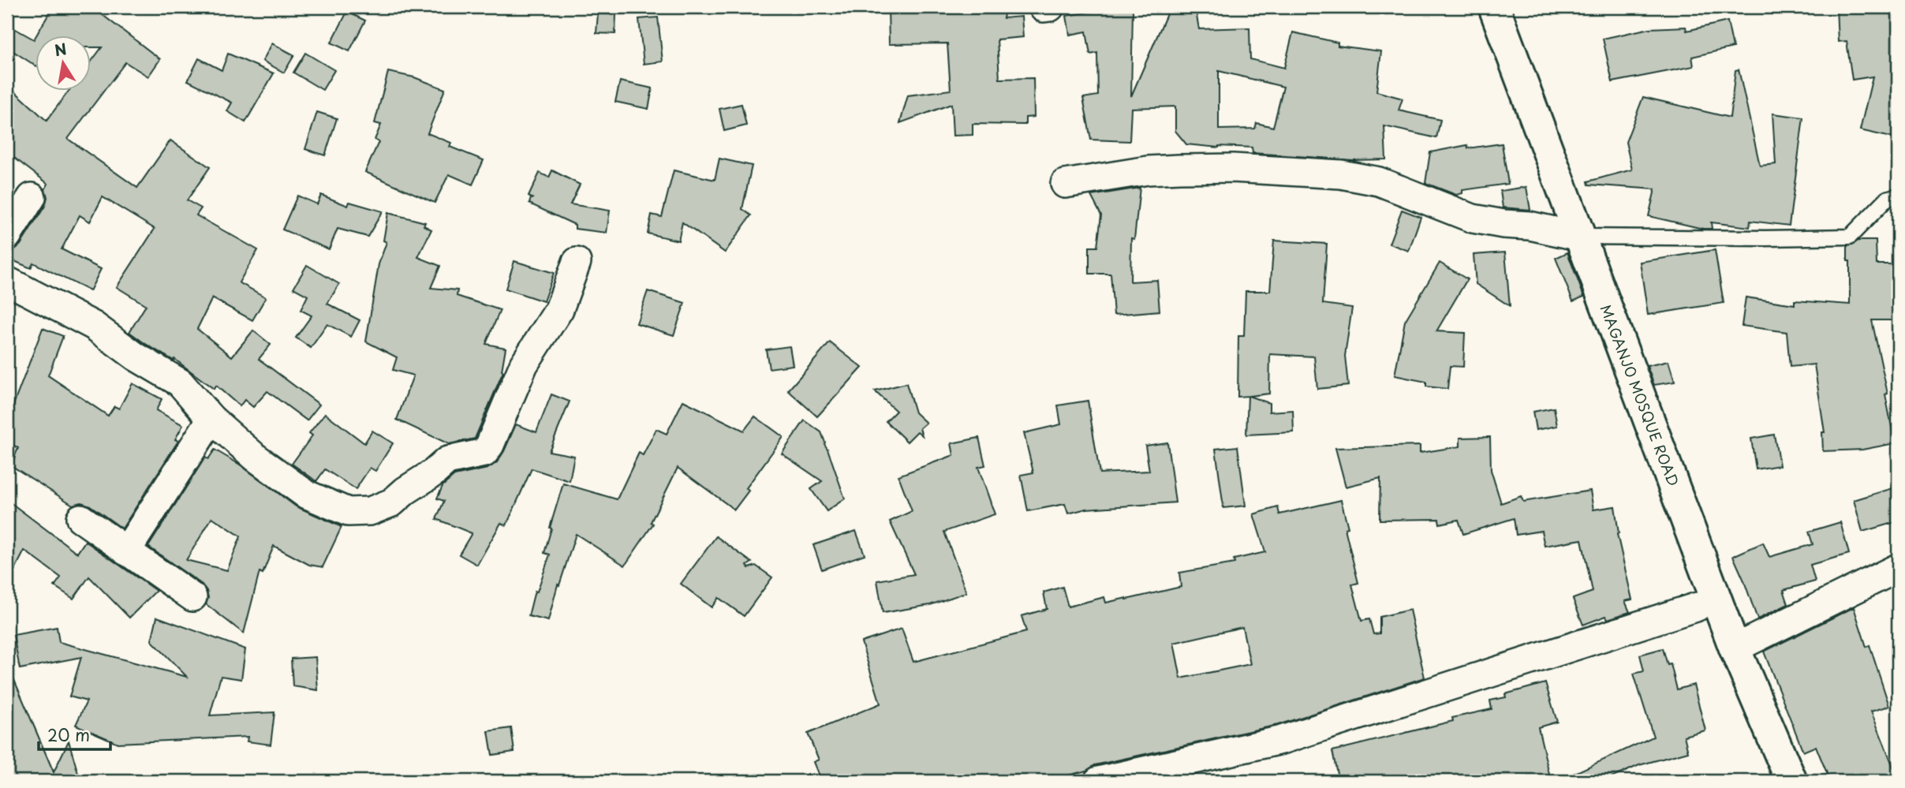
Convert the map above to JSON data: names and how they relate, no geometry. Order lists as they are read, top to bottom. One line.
{"streets":{"street":["MAGANJO MOSQUE ROAD"]},"scale_bar":"20 m","north":"top"}
